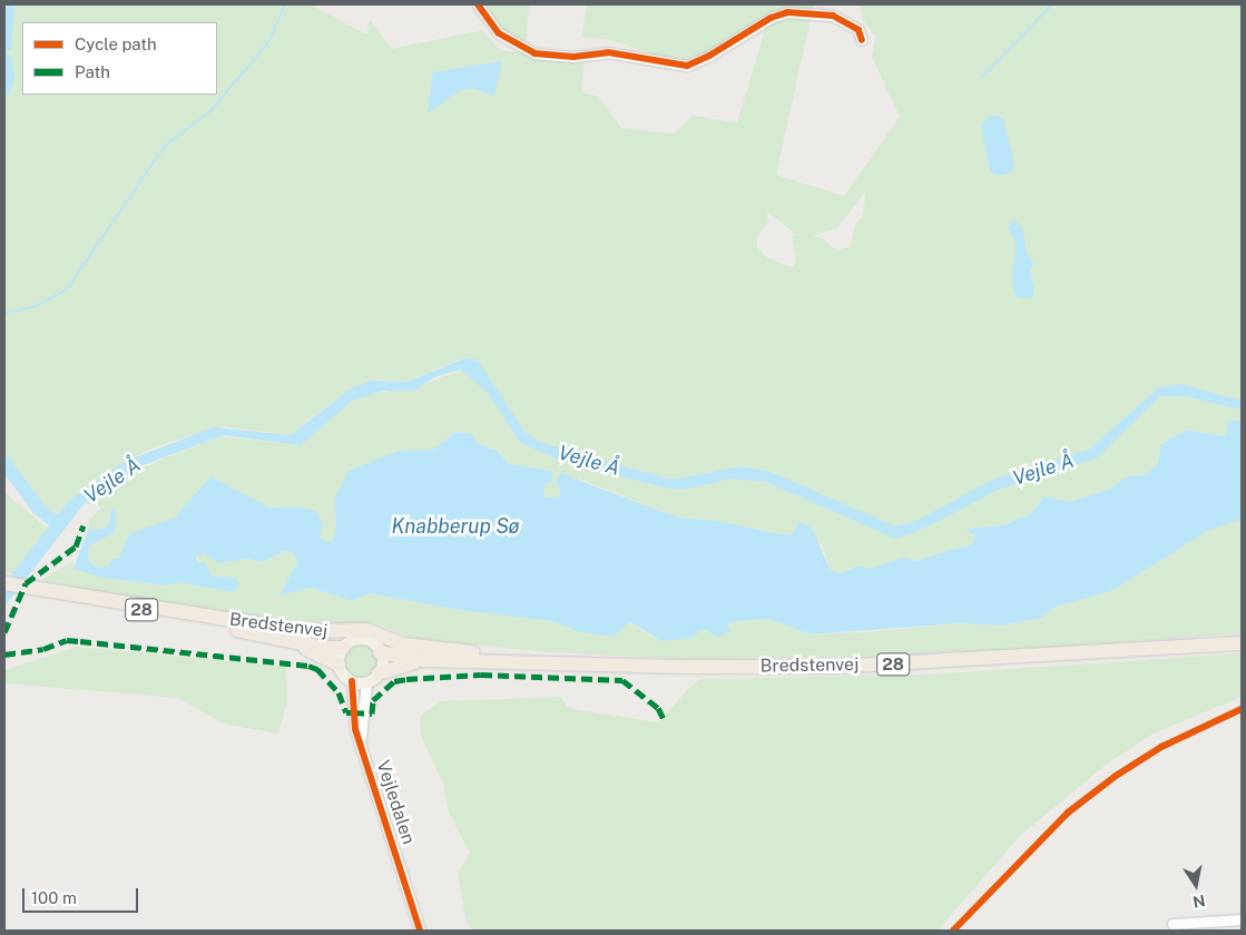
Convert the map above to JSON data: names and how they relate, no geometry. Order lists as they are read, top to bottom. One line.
{"streets":{"highway":["28","Bredstenvej"],"street":["Vejledalen"]},"crossings":[["28","Bredstenvej"],["28","Vejledalen"],["Bredstenvej","Vejledalen"]],"water":["Vejle Å","Knabberup Sø"],"legend":["Cycle path","Path"],"scale_bar":"100 m","north":"bottom"}
